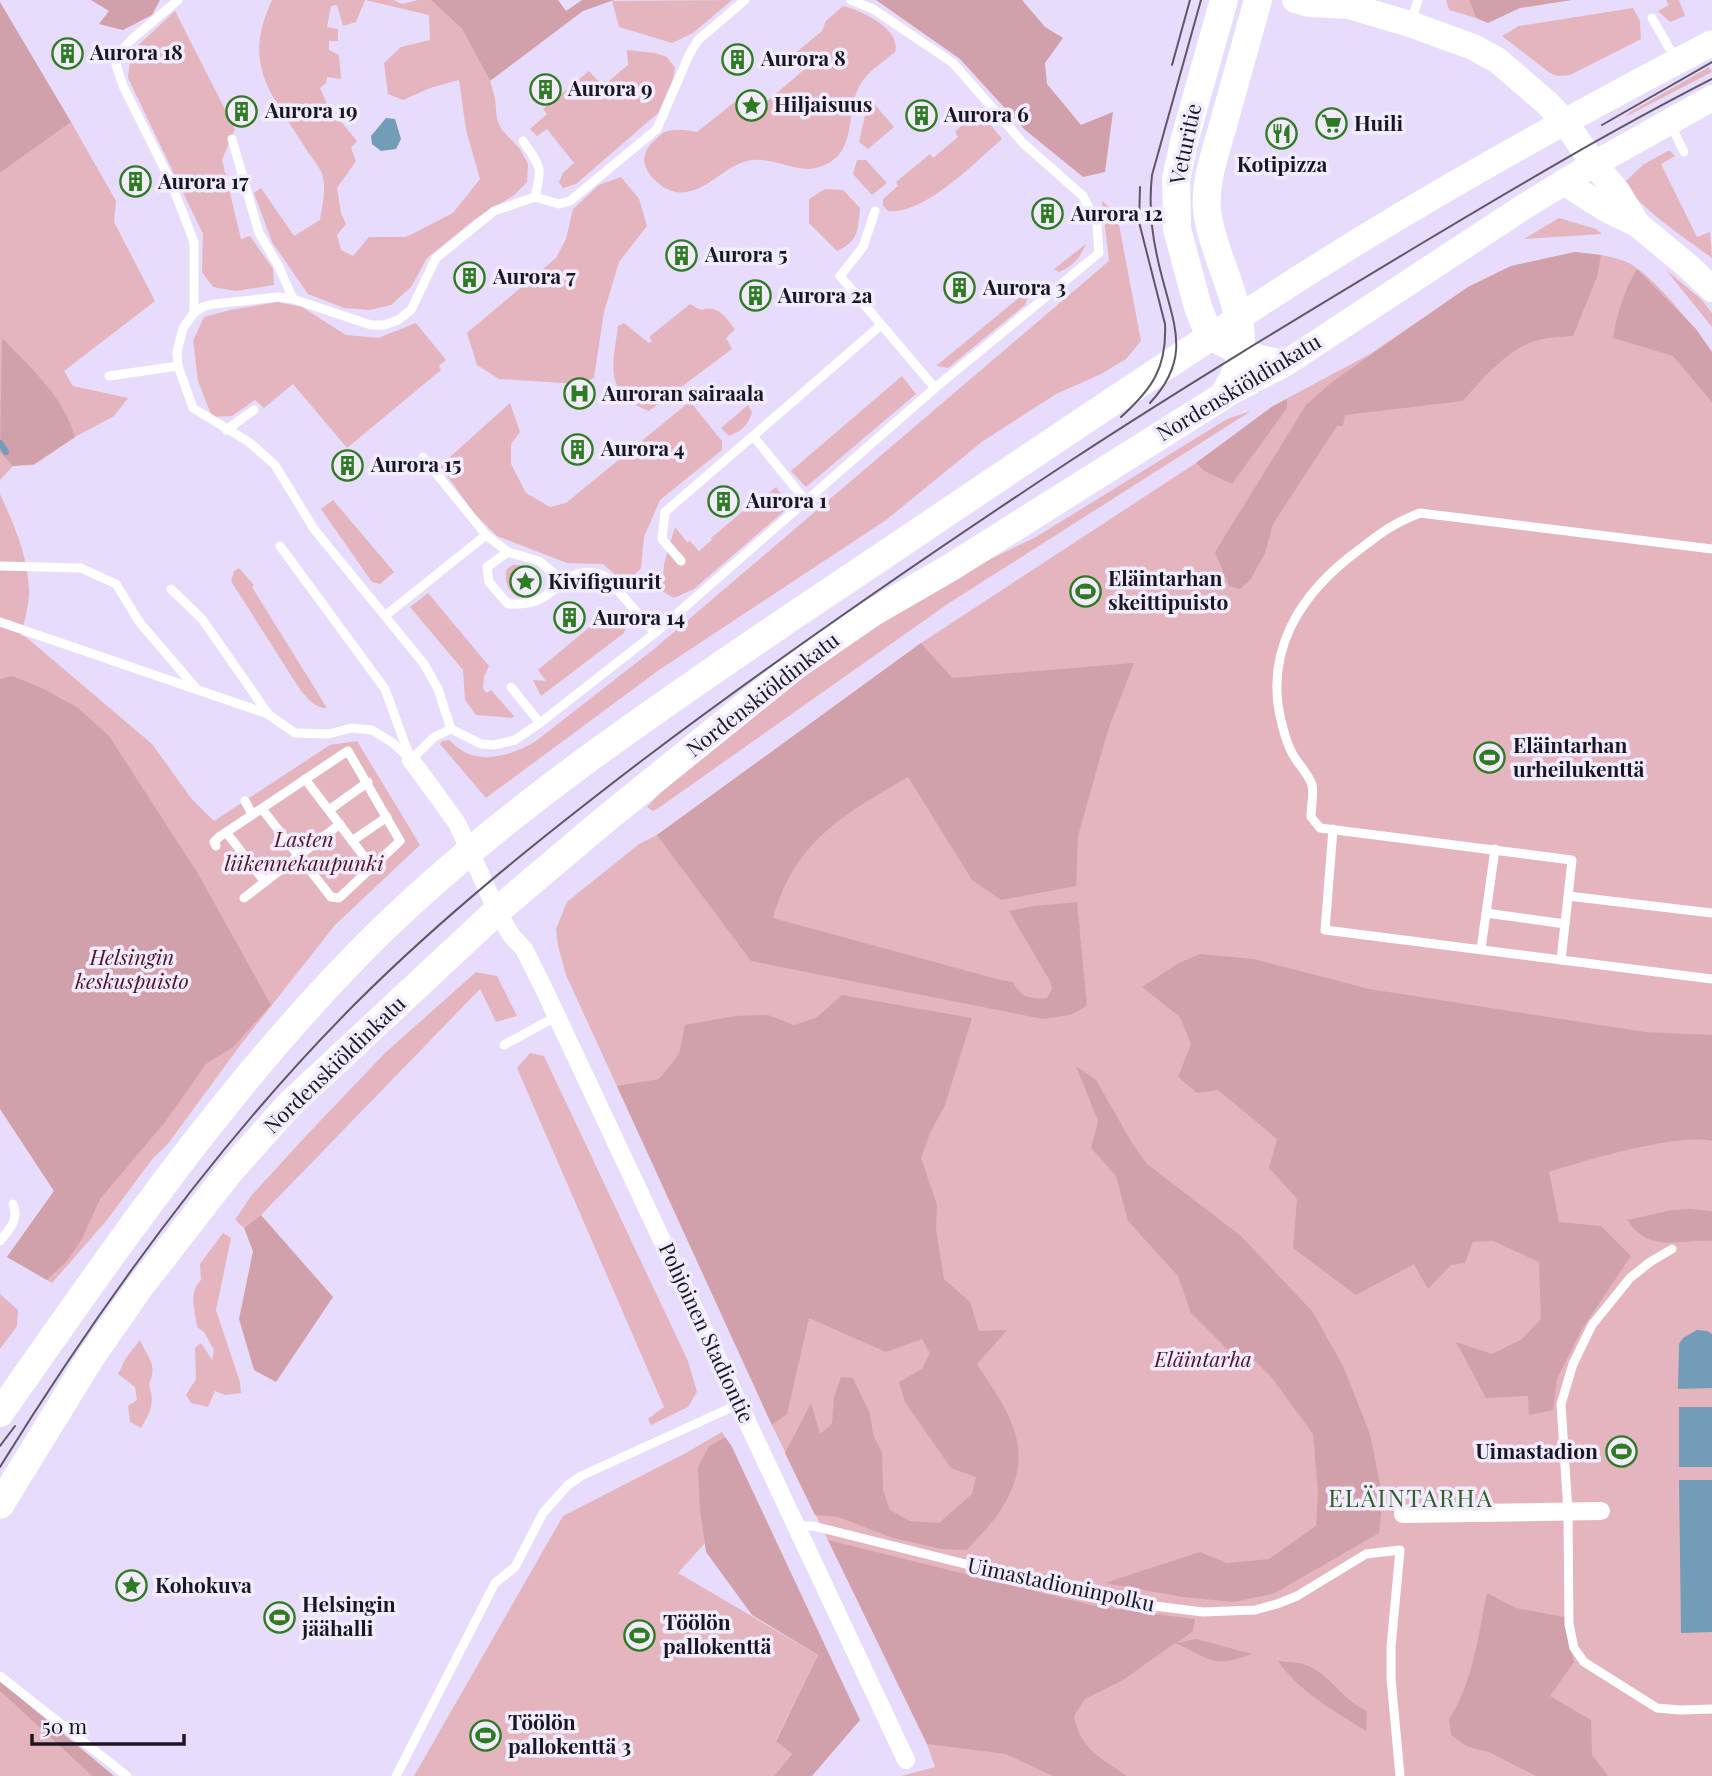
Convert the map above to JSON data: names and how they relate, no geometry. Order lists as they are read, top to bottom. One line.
{"streets":{"main road":["Veturitie","Nordenskiöldinkatu"],"street":["Pohjoinen Stadiontie"],"lane":["Uimastadioninpolku"]},"crossings":[["Veturitie","Nordenskiöldinkatu"],["Nordenskiöldinkatu","Pohjoinen Stadiontie"],["Pohjoinen Stadiontie","Uimastadioninpolku"]],"districts":["ELÄINTARHA"],"parks":["Lasten liikennekaupunki","Helsingin keskuspuisto","Eläintarha"],"places":{"building":["Aurora 18","Aurora 8","Aurora 9","Aurora 19","Aurora 6","Aurora 17","Aurora 12","Aurora 5","Aurora 7","Aurora 3","Aurora 2a","Aurora 4","Aurora 15","Aurora 1","Aurora 14"],"place":["Hiljaisuus","Kivifiguurit","Kohokuva"],"supermarket":["Huili"],"restaurant":["Kotipizza"],"hospital":["Auroran sairaala"],"sports":["Eläintarhan skeittipuisto","Eläintarhan urheilukenttä","Uimastadion","Helsingin jäähalli","Töölön pallokenttä","Töölön pallokenttä 3"]},"scale_bar":"50 m"}
